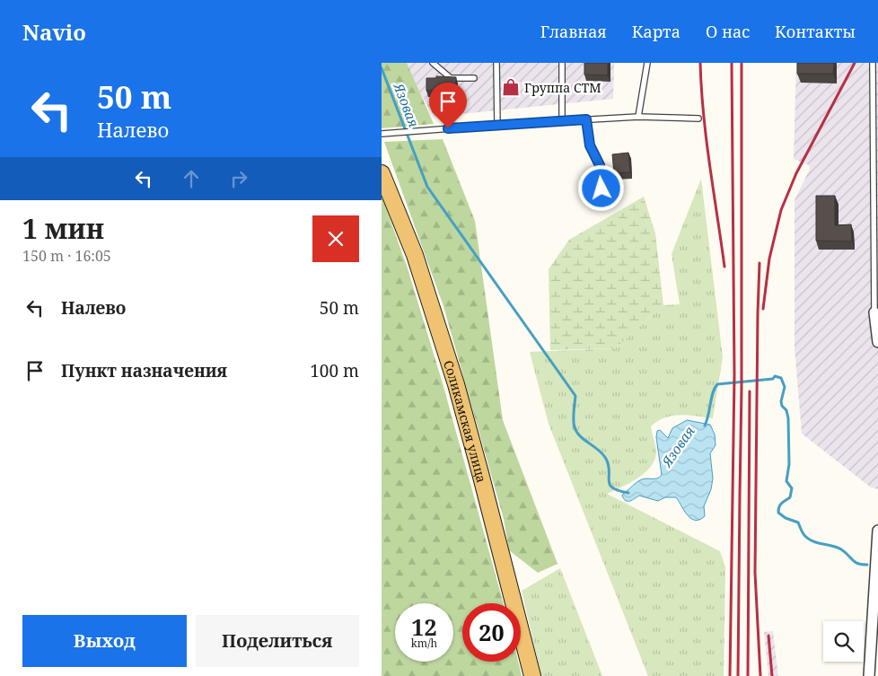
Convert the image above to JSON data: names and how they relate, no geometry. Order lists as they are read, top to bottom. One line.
{"streets":{"main road":["Соликамская улица"]},"water":["Язовая"],"places":{"shop":["Группа СТМ"]},"page":{"header":"Navio","nav":["Главная","Карта","О нас","Контакты"],"turn":["50 m","Налево"],"heading":["1 мин","150 m · 16:05"],"list":[{"name":"Налево","value":"50 m"},{"name":"Пункт назначения","value":"100 m"}],"speed":"12 km/h","limit":"20","buttons":["Выход","Поделиться"]}}
